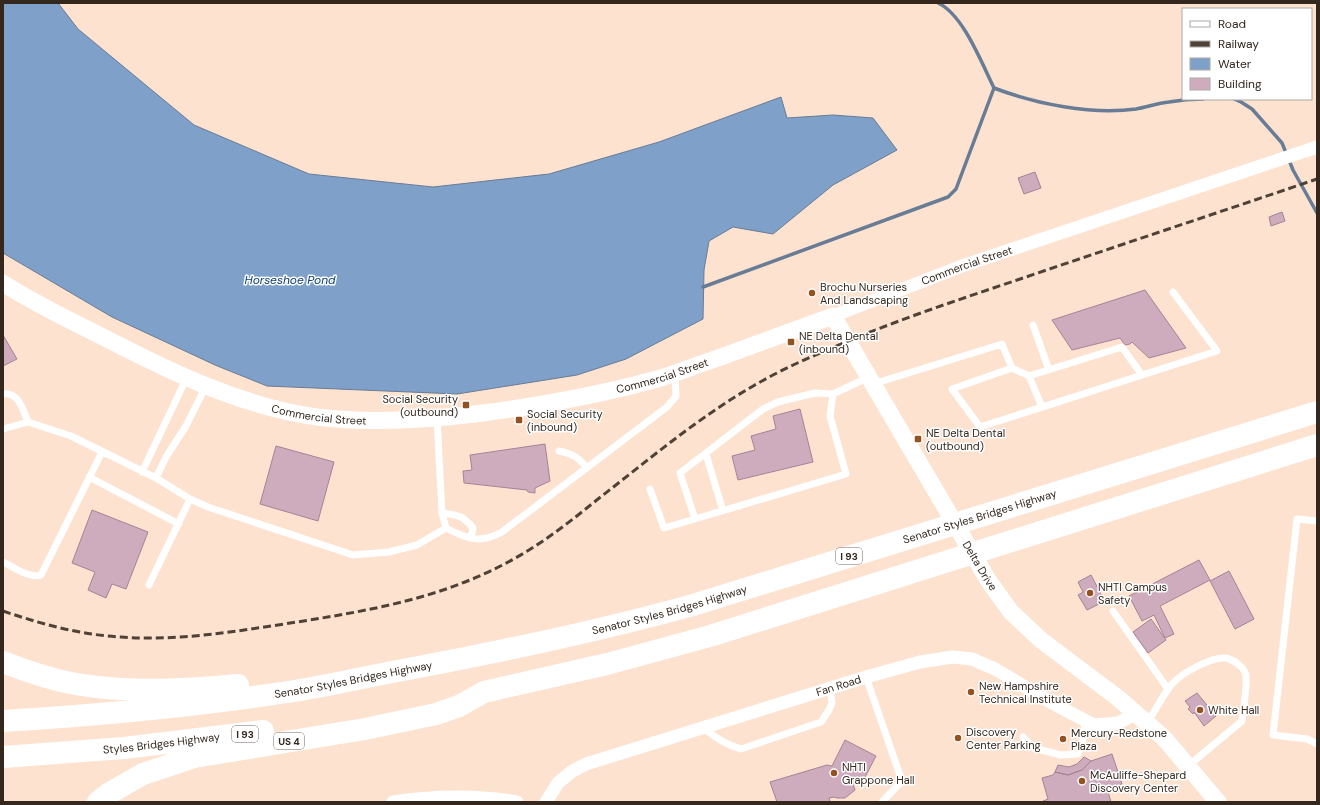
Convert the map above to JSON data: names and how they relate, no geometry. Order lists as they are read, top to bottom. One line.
{"streets":{"highway":["Senator Styles Bridges Highway","I 93","US 4","Styles Bridges Highway"],"street":["Commercial Street","Delta Drive","Fan Road"]},"crossings":[["Commercial Street","Delta Drive"],["I 93","US 4"],["I 93","Styles Bridges Highway"],["Delta Drive","Fan Road"],["US 4","Styles Bridges Highway"]],"water":["Horseshoe Pond"],"places":{"other":["Brochu Nurseries And Landscaping","NHTI Campus Safety","New Hampshire Technical Institute","White Hall","Discovery Center Parking","Mercury-Redstone Plaza","NHTI Grappone Hall","McAuliffe-Shepard Discovery Center"],"transit":["NE Delta Dental (inbound)","Social Security (outbound)","Social Security (inbound)","NE Delta Dental (outbound)"]},"legend":["Road","Railway","Water","Building"]}
